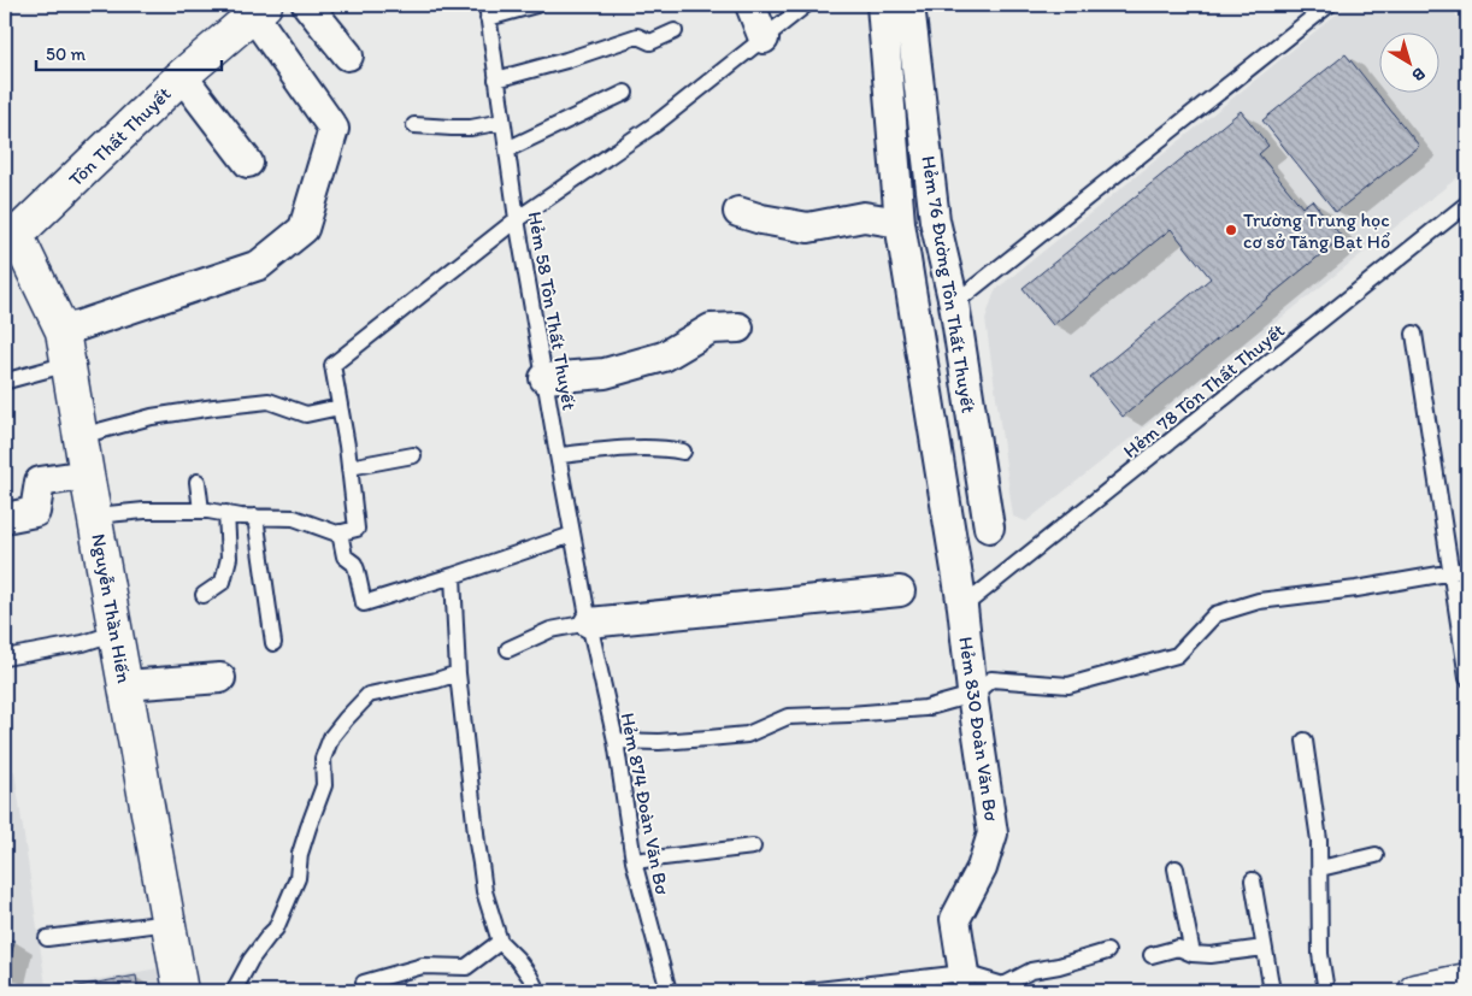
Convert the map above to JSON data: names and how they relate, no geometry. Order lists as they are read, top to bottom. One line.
{"streets":{"street":["Tôn Thất Thuyết","Hẻm 76 Đường Tôn Thất Thuyết","Nguyễn Thần Hiến","Hẻm 830 Đoàn Văn Bơ"],"lane":["Hẻm 58 Tôn Thất Thuyết","Hẻm 78 Tôn Thất Thuyết","Hẻm 874 Đoàn Văn Bơ"]},"crossings":[["Tôn Thất Thuyết","Nguyễn Thần Hiến"],["Hẻm 58 Tôn Thất Thuyết","Hẻm 874 Đoàn Văn Bơ"],["Hẻm 78 Tôn Thất Thuyết","Hẻm 830 Đoàn Văn Bơ"]],"places":["Trường Trung học cơ sở Tăng Bạt Hổ"],"scale_bar":"50 m","north":"bottom right"}
